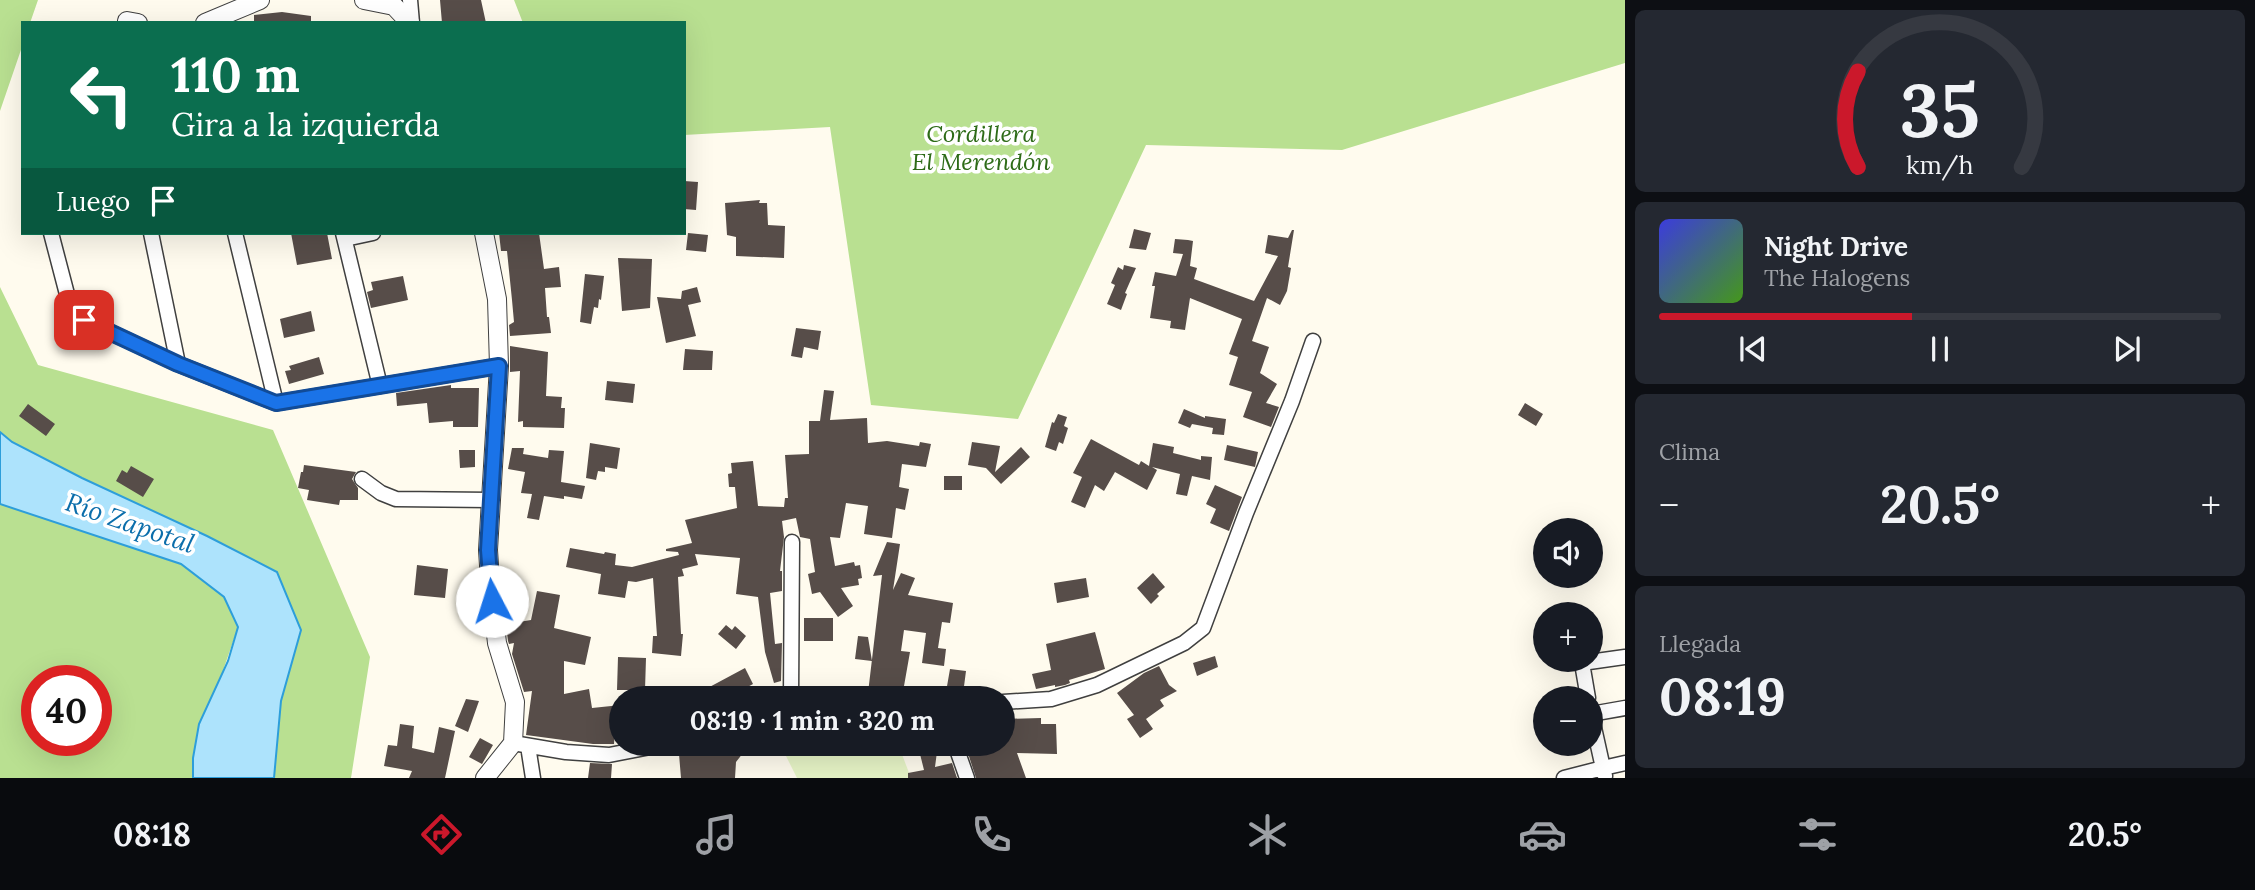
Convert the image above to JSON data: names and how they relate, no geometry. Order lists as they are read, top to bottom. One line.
{"water":["Río Zapotal"],"parks":["Cordillera El Merendón"],"page":{"turn":["110 m","Gira a la izquierda"],"then":"Luego","song":["Night Drive","The Halogens"],"tile":["Clima",["Llegada","08:19"]],"heat":["−","20.5°","+"],"map_buttons":["+","−"],"limit":"40","trip":"08:19 · 1 min · 320 m","tabs":["08:18","20.5°"],"gauge":["35","km/h"]}}
